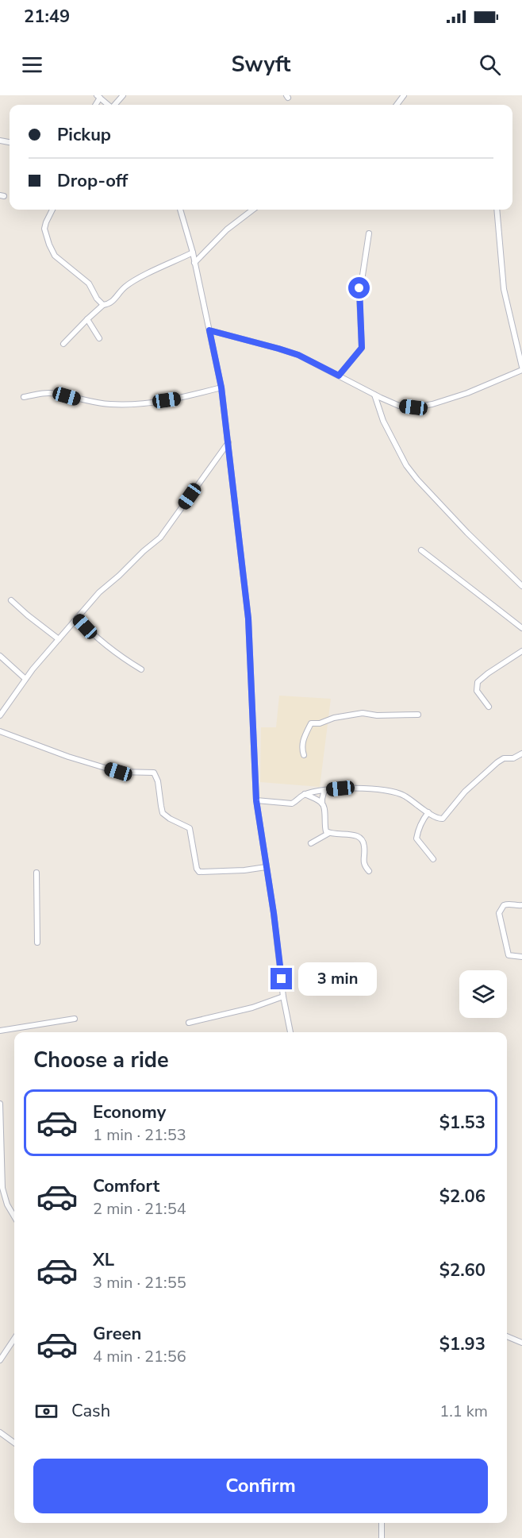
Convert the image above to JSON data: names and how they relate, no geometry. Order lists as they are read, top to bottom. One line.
{"page":{"status":"21:49","header":"Swyft","banner":["Pickup","Drop-off"],"bubble":"3 min","heading":"Choose a ride","list":[{"name":"Economy","note":"1 min · 21:53","value":"$1.53"},{"name":"Comfort","note":"2 min · 21:54","value":"$2.06"},{"name":"XL","note":"3 min · 21:55","value":"$2.60"},{"name":"Green","note":"4 min · 21:56","value":"$1.93"}],"pay":["Cash","1.1 km"],"buttons":"Confirm"}}
